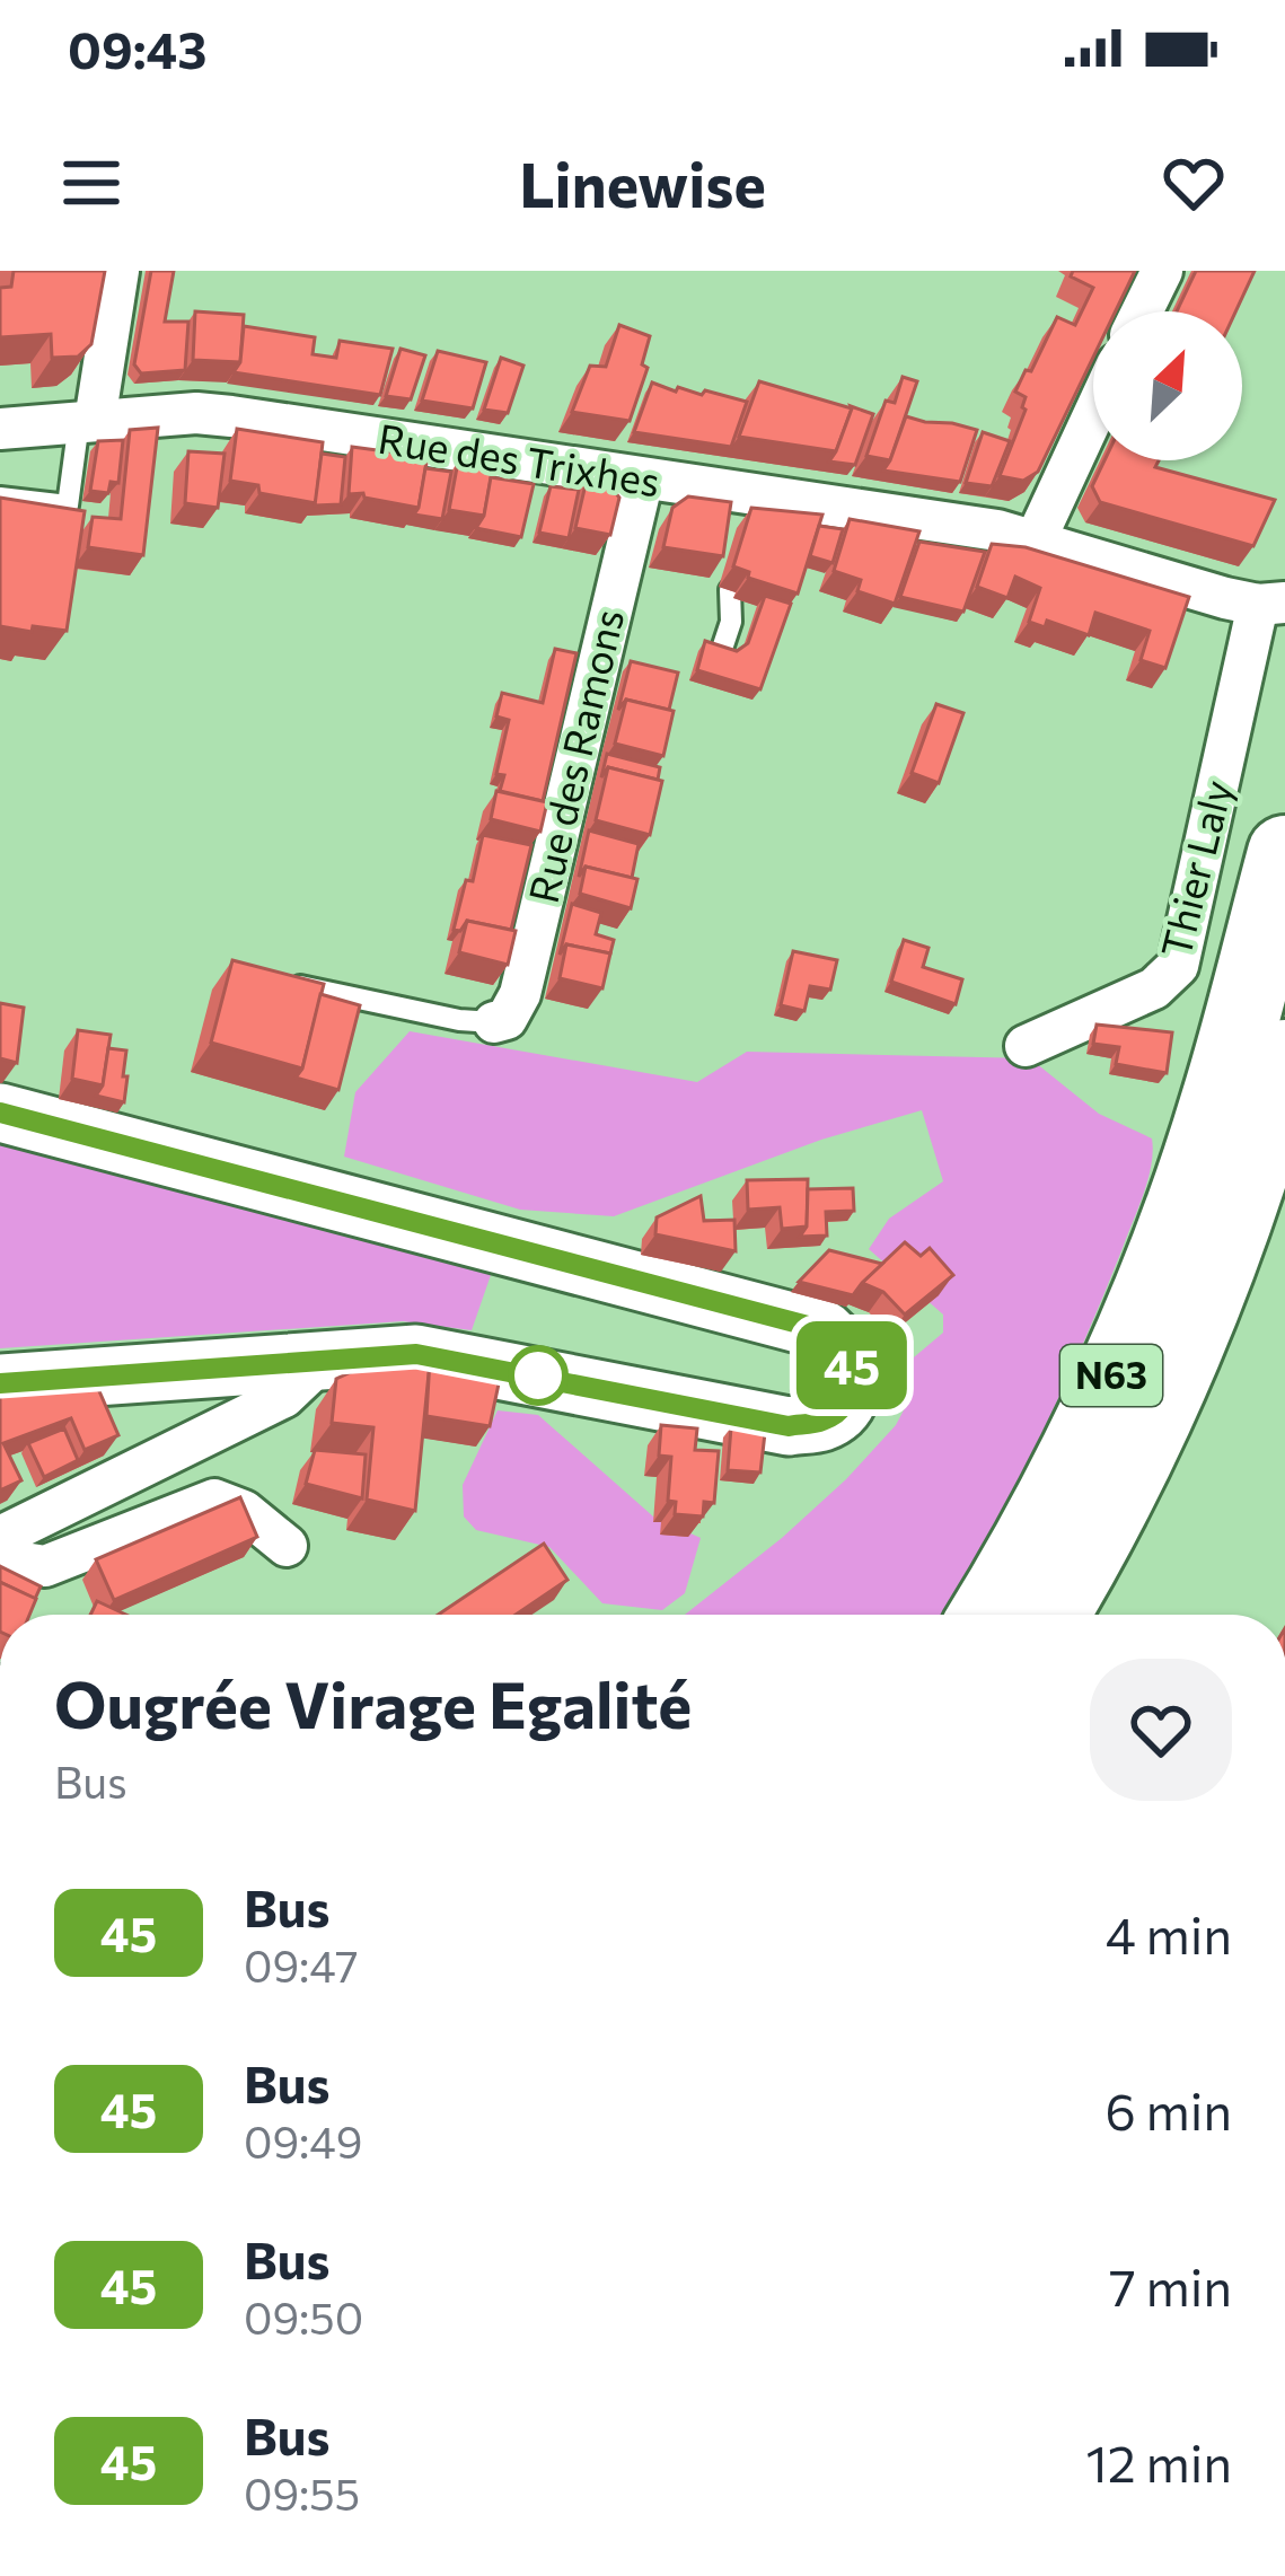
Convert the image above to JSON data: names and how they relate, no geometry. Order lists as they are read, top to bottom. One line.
{"streets":{"highway":["N63"],"street":["Rue des Trixhes","Rue des Ramons","Thier Laly"]},"crossings":[["Rue des Trixhes","Rue des Ramons"],["Rue des Trixhes","Thier Laly"]],"lines":["bus line 45"],"north":"top right","page":{"status":"09:43","header":"Linewise","on_map":"45","heading":["Ougrée Virage Egalité","Bus"],"list":[{"mark":"45","name":"Bus","note":"09:47","value":"4 min"},{"mark":"45","name":"Bus","note":"09:49","value":"6 min"},{"mark":"45","name":"Bus","note":"09:50","value":"7 min"},{"mark":"45","name":"Bus","note":"09:55","value":"12 min"}]}}
